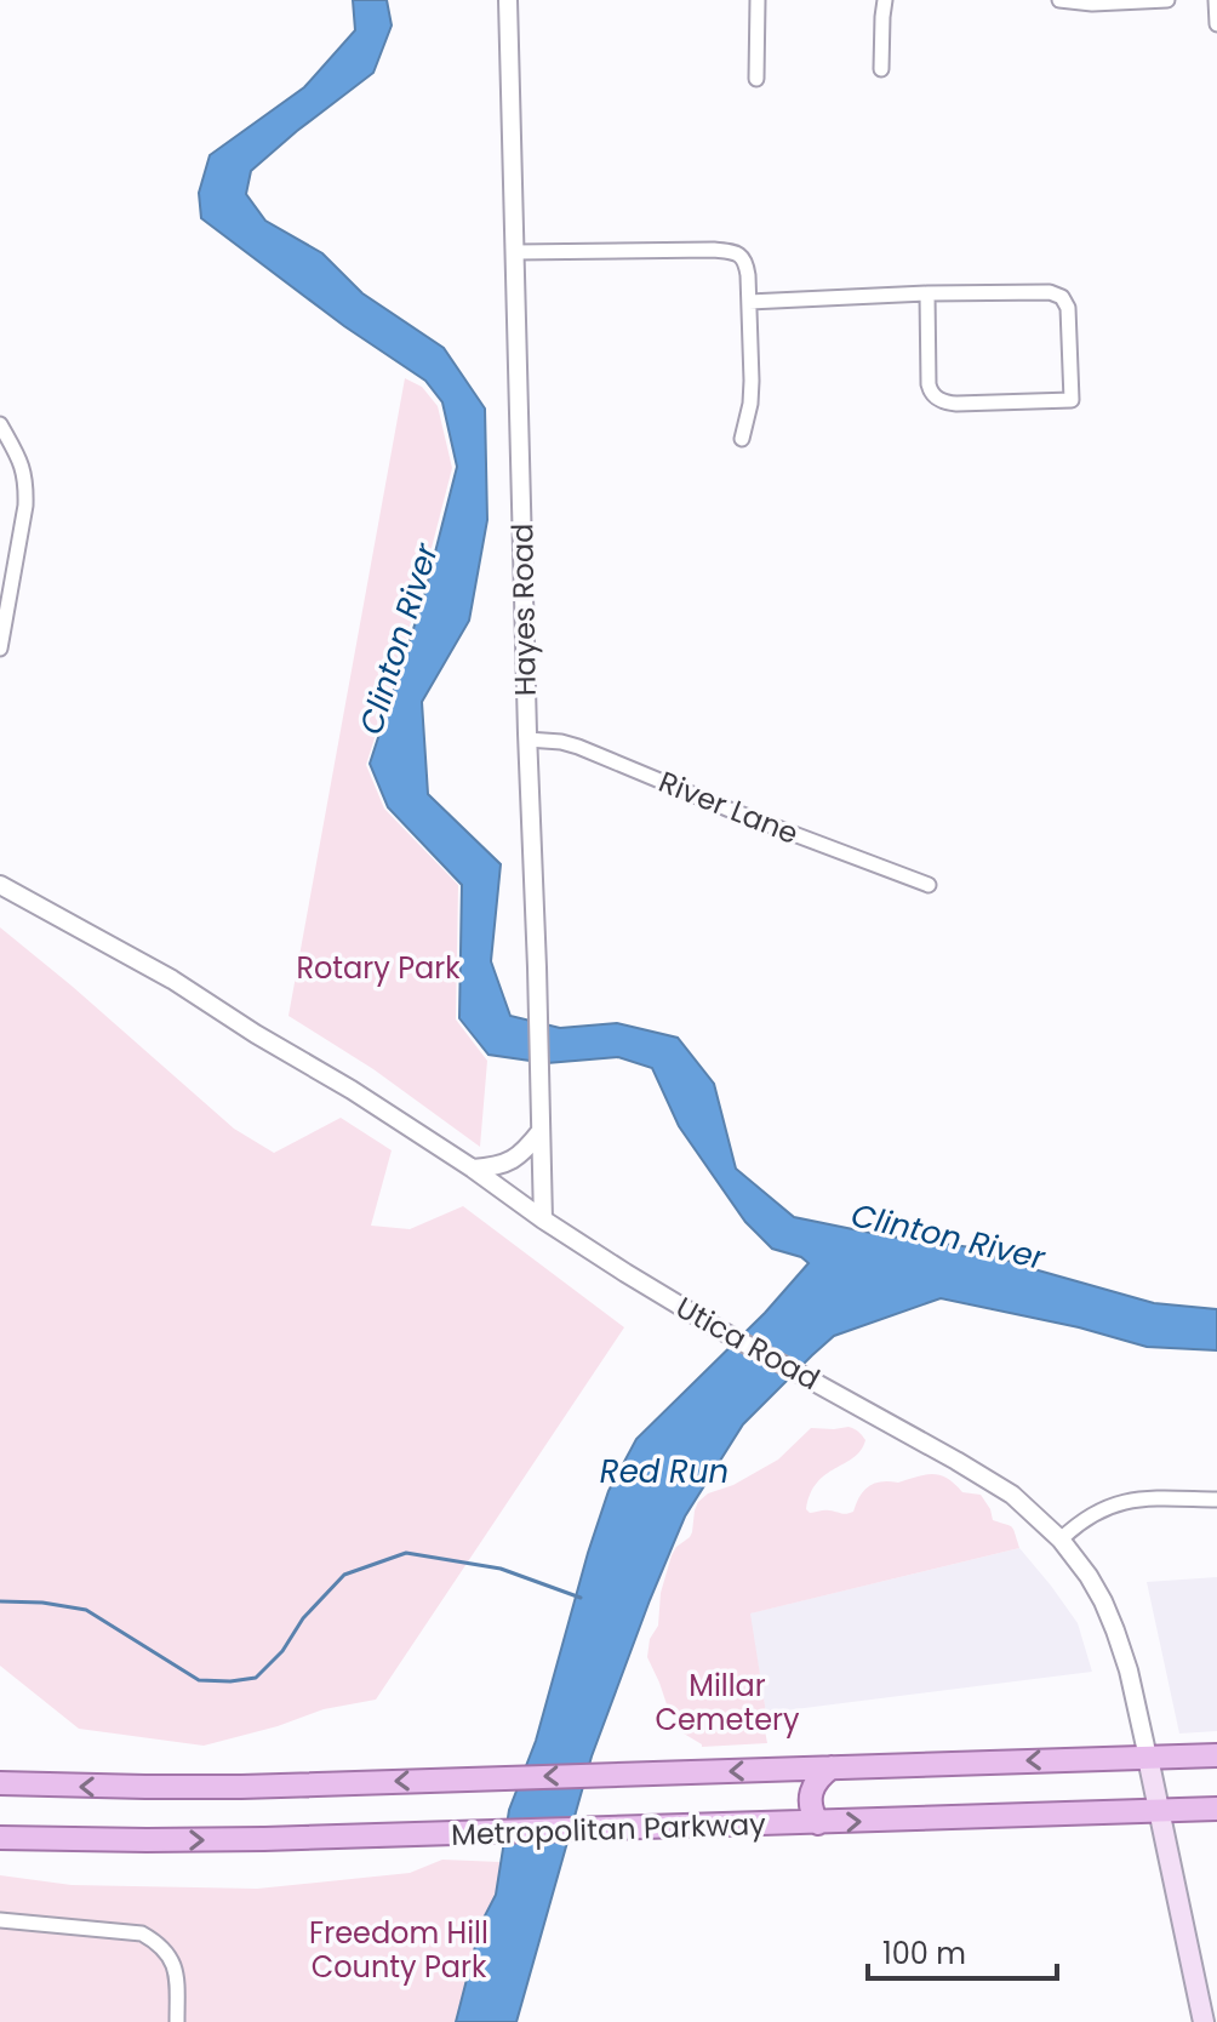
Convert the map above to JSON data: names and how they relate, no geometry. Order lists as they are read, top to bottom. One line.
{"streets":{"main road":["Utica Road","Metropolitan Parkway"],"street":["Hayes Road","River Lane"]},"crossings":[["Hayes Road","River Lane"],["Hayes Road","Utica Road"],["Utica Road","Metropolitan Parkway"]],"water":["Clinton River","Red Run"],"parks":["Rotary Park","Millar Cemetery","Freedom Hill County Park"],"scale_bar":"100 m"}
